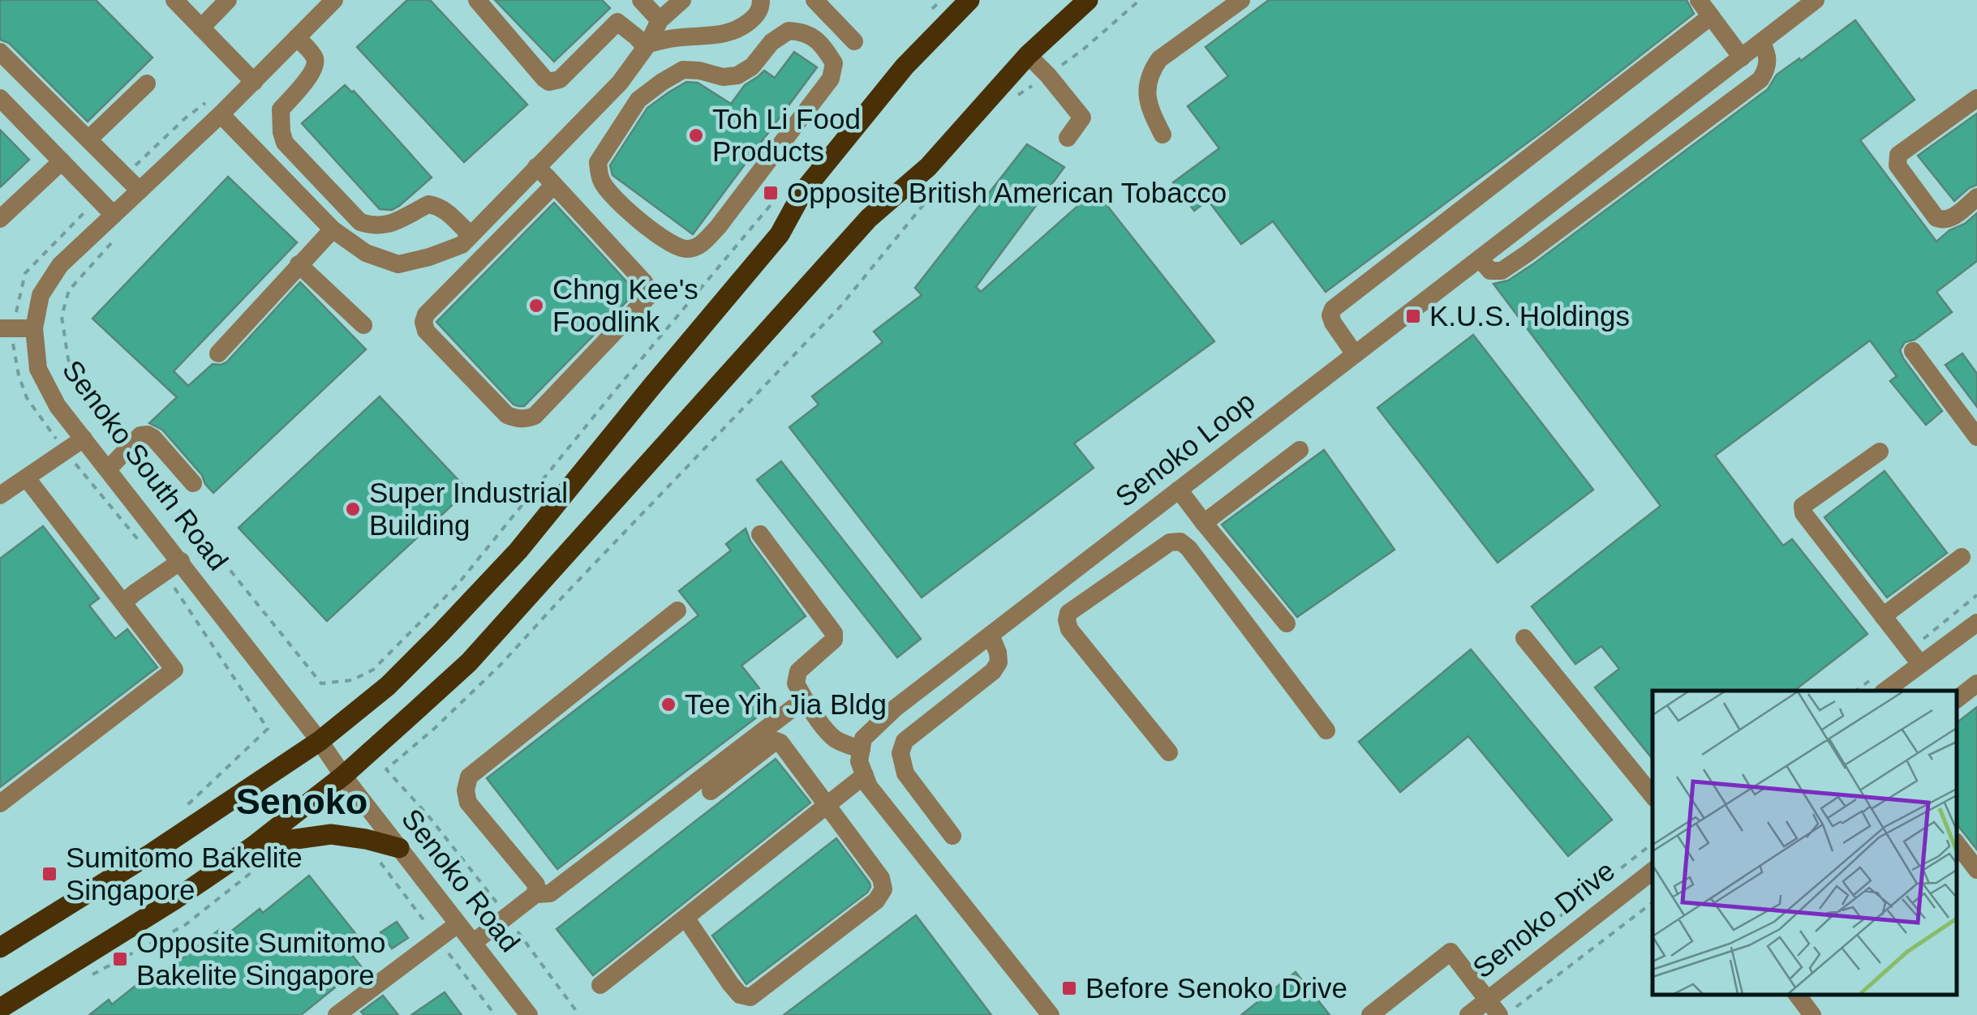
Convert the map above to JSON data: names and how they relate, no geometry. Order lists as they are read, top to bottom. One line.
{"streets":{"street":["Senoko Loop","Senoko South Road","Senoko Road","Senoko Drive"]},"crossings":[["Senoko South Road","Senoko Road"]],"districts":["Senoko"],"places":{"other":["Toh Li Food Products","Chng Kee's Foodlink","Super Industrial Building","Tee Yih Jia Bldg"],"transit":["Opposite British American Tobacco","K.U.S. Holdings","Sumitomo Bakelite Singapore","Opposite Sumitomo Bakelite Singapore","Before Senoko Drive"]}}
